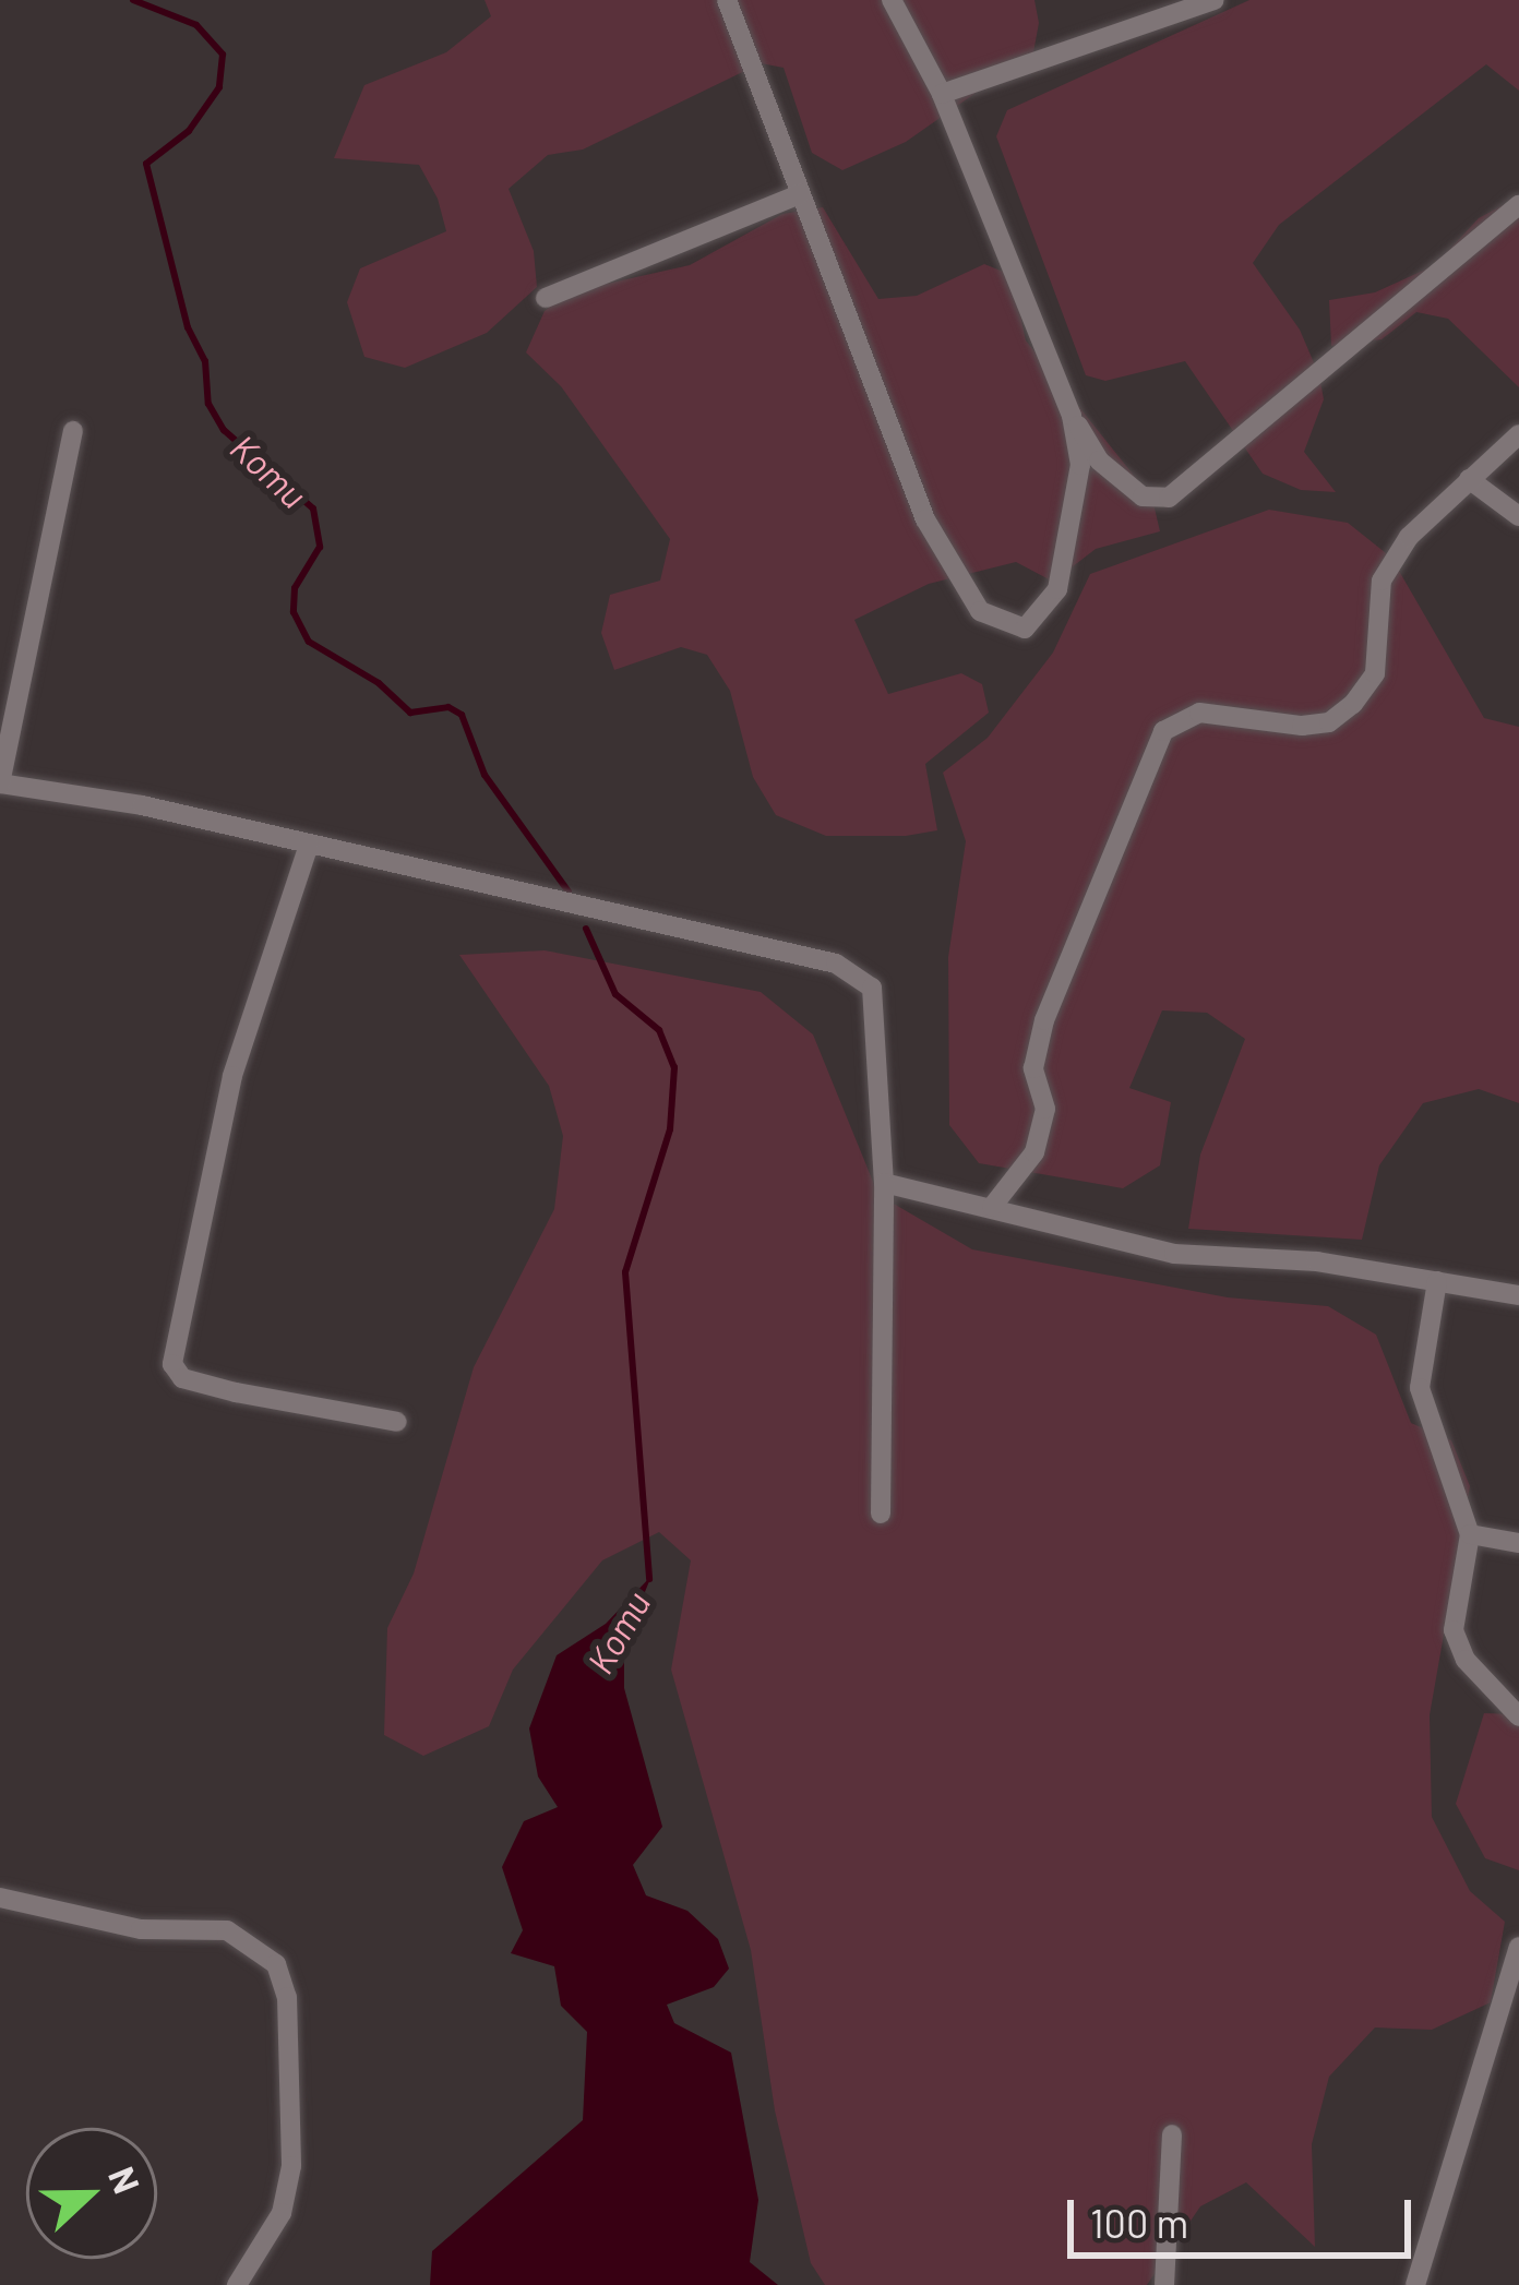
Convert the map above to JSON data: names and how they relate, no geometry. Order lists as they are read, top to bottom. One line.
{"water":["Komu"],"scale_bar":"100 m","north":"right"}
